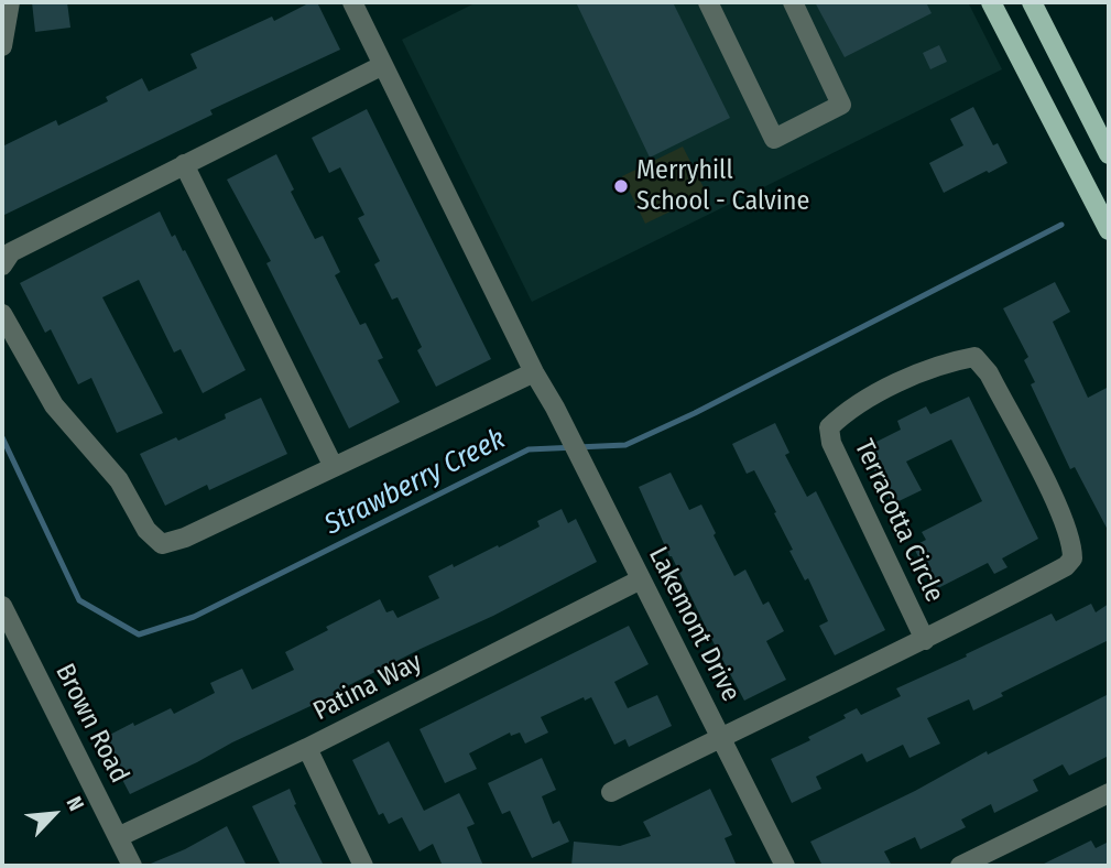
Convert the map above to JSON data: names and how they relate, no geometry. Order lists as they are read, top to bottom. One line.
{"streets":{"street":["Terracotta Circle","Lakemont Drive","Patina Way","Brown Road"]},"crossings":[["Terracotta Circle","Lakemont Drive"],["Lakemont Drive","Patina Way"],["Patina Way","Brown Road"]],"water":["Strawberry Creek"],"places":["Merryhill School - Calvine"],"north":"top right"}
